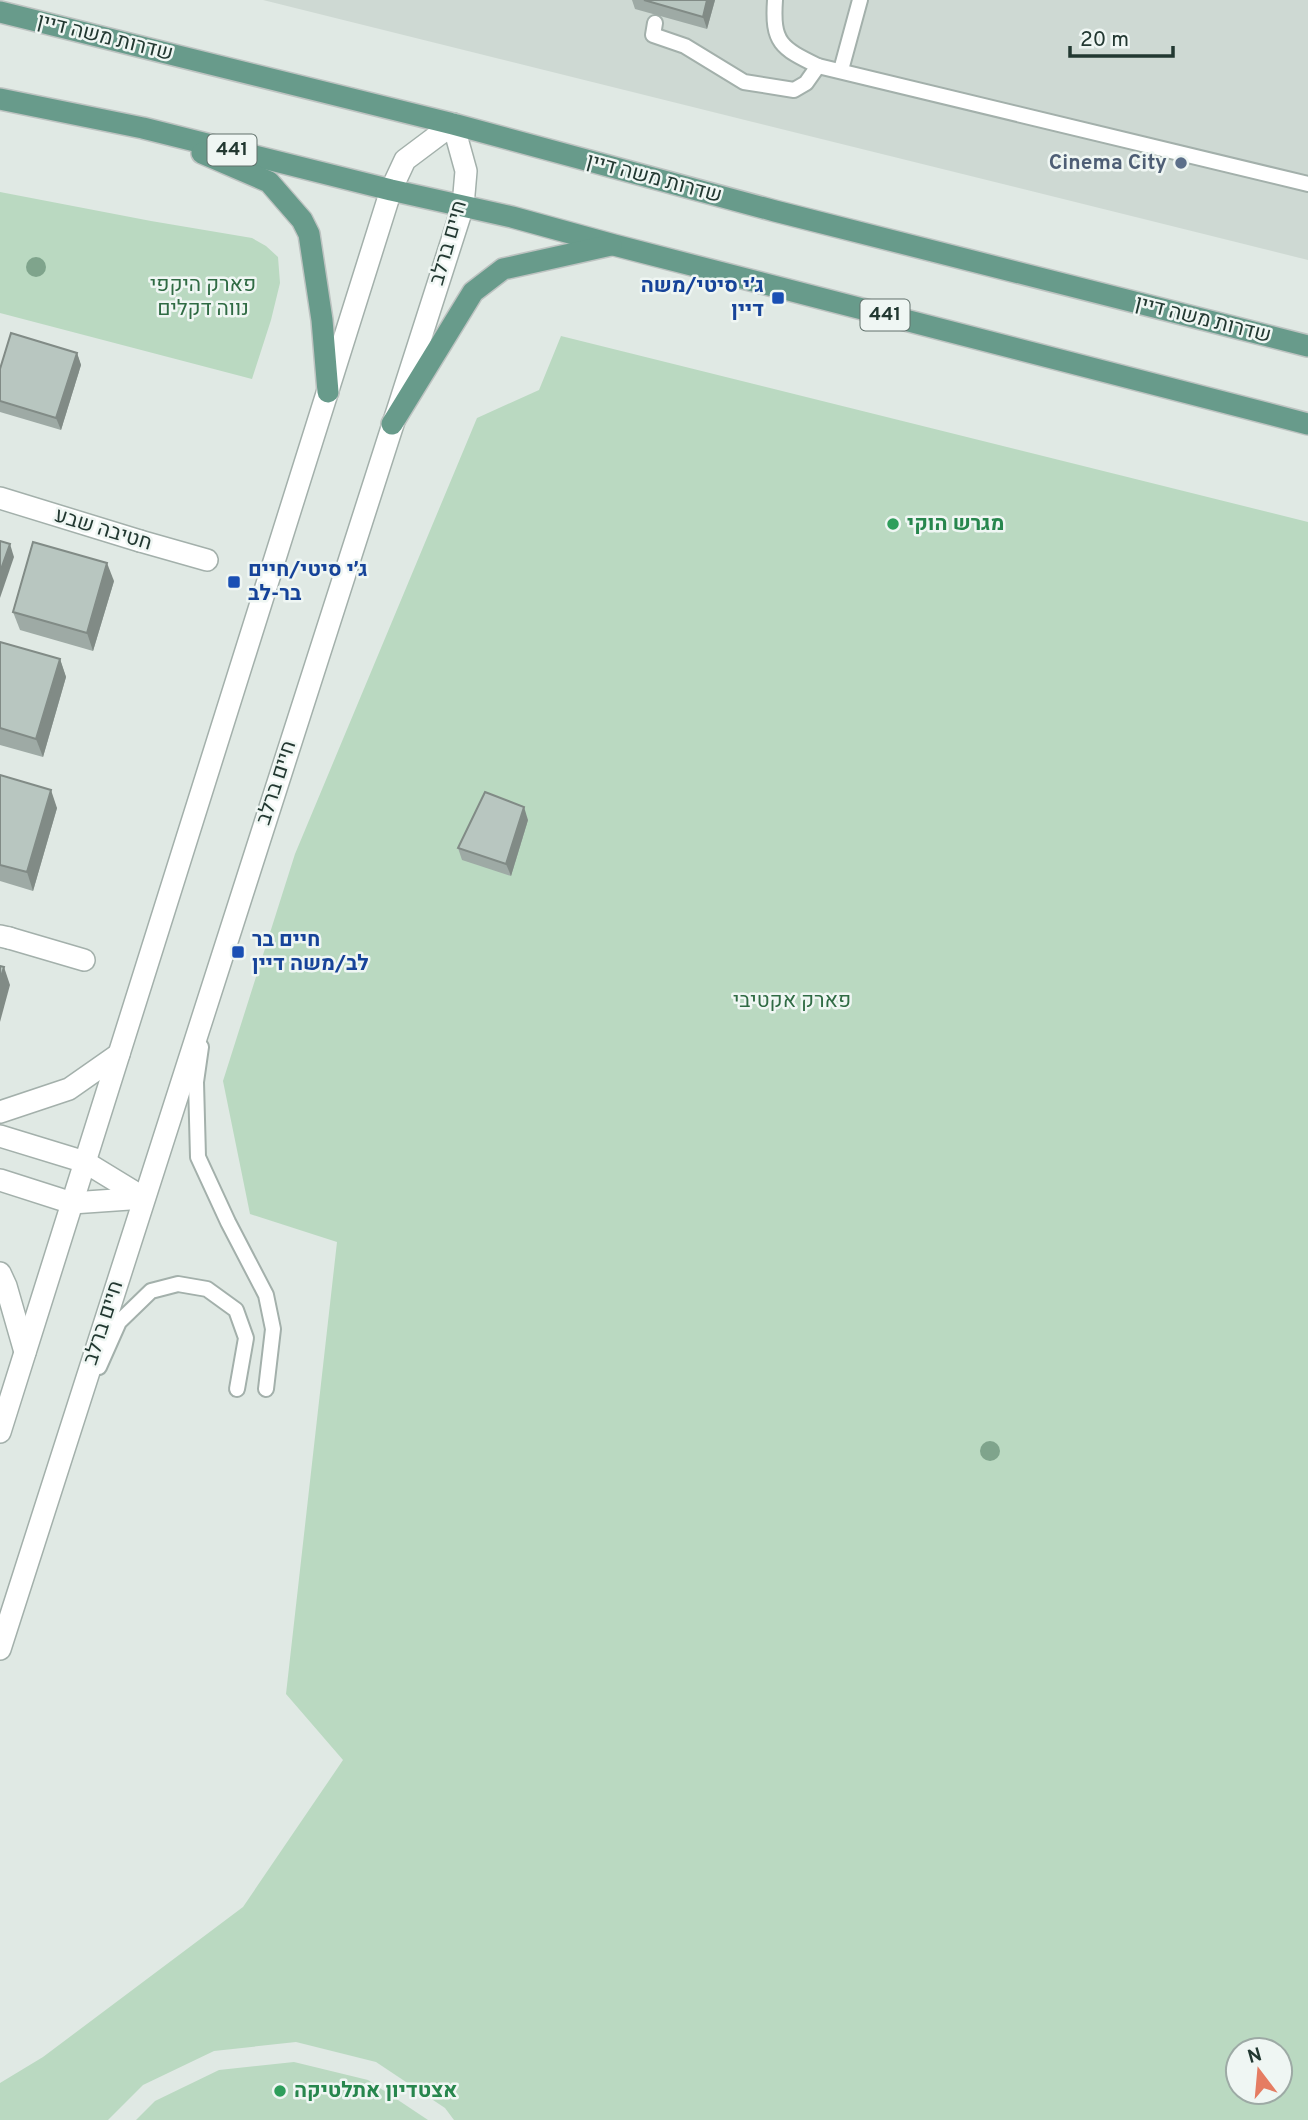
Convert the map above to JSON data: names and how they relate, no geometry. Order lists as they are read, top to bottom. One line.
{"streets":{"main road":["שדרות משה דיין","441"],"street":["חיים ברלב","חטיבה שבע"]},"crossings":[["שדרות משה דיין","חיים ברלב"],["441","חיים ברלב"]],"parks":["פארק היקפי נווה דקלים","פארק אקטיבי"],"places":{"other":["Cinema City","מגרש הוקי","אצטדיון אתלטיקה"],"transit":["ג׳י סיטי/משה דיין","ג׳י סיטי/חיים בר-לב","חיים בר לב/משה דיין"]},"scale_bar":"20 m","north":"top"}
